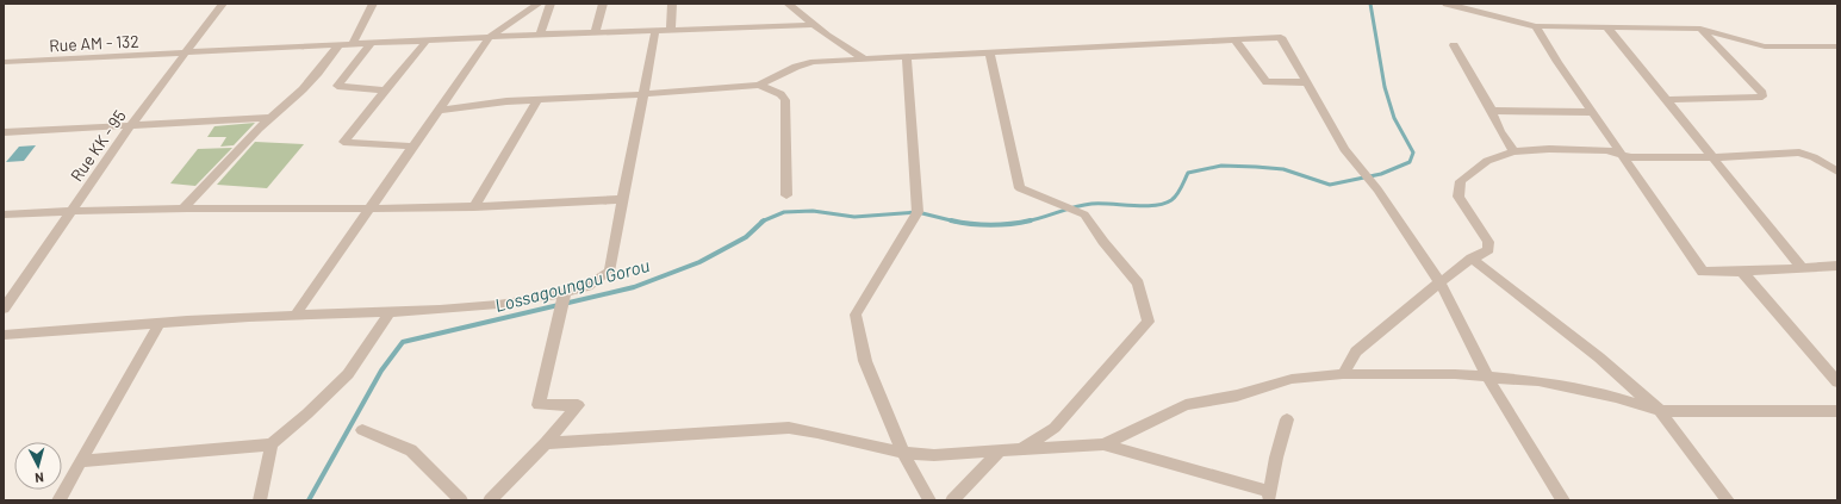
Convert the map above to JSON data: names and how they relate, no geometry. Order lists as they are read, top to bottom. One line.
{"streets":{"street":["Rue AM - 132","Rue KK - 95"]},"crossings":[["Rue AM - 132","Rue KK - 95"]],"water":["Lossagoungou Gorou"],"north":"bottom"}
